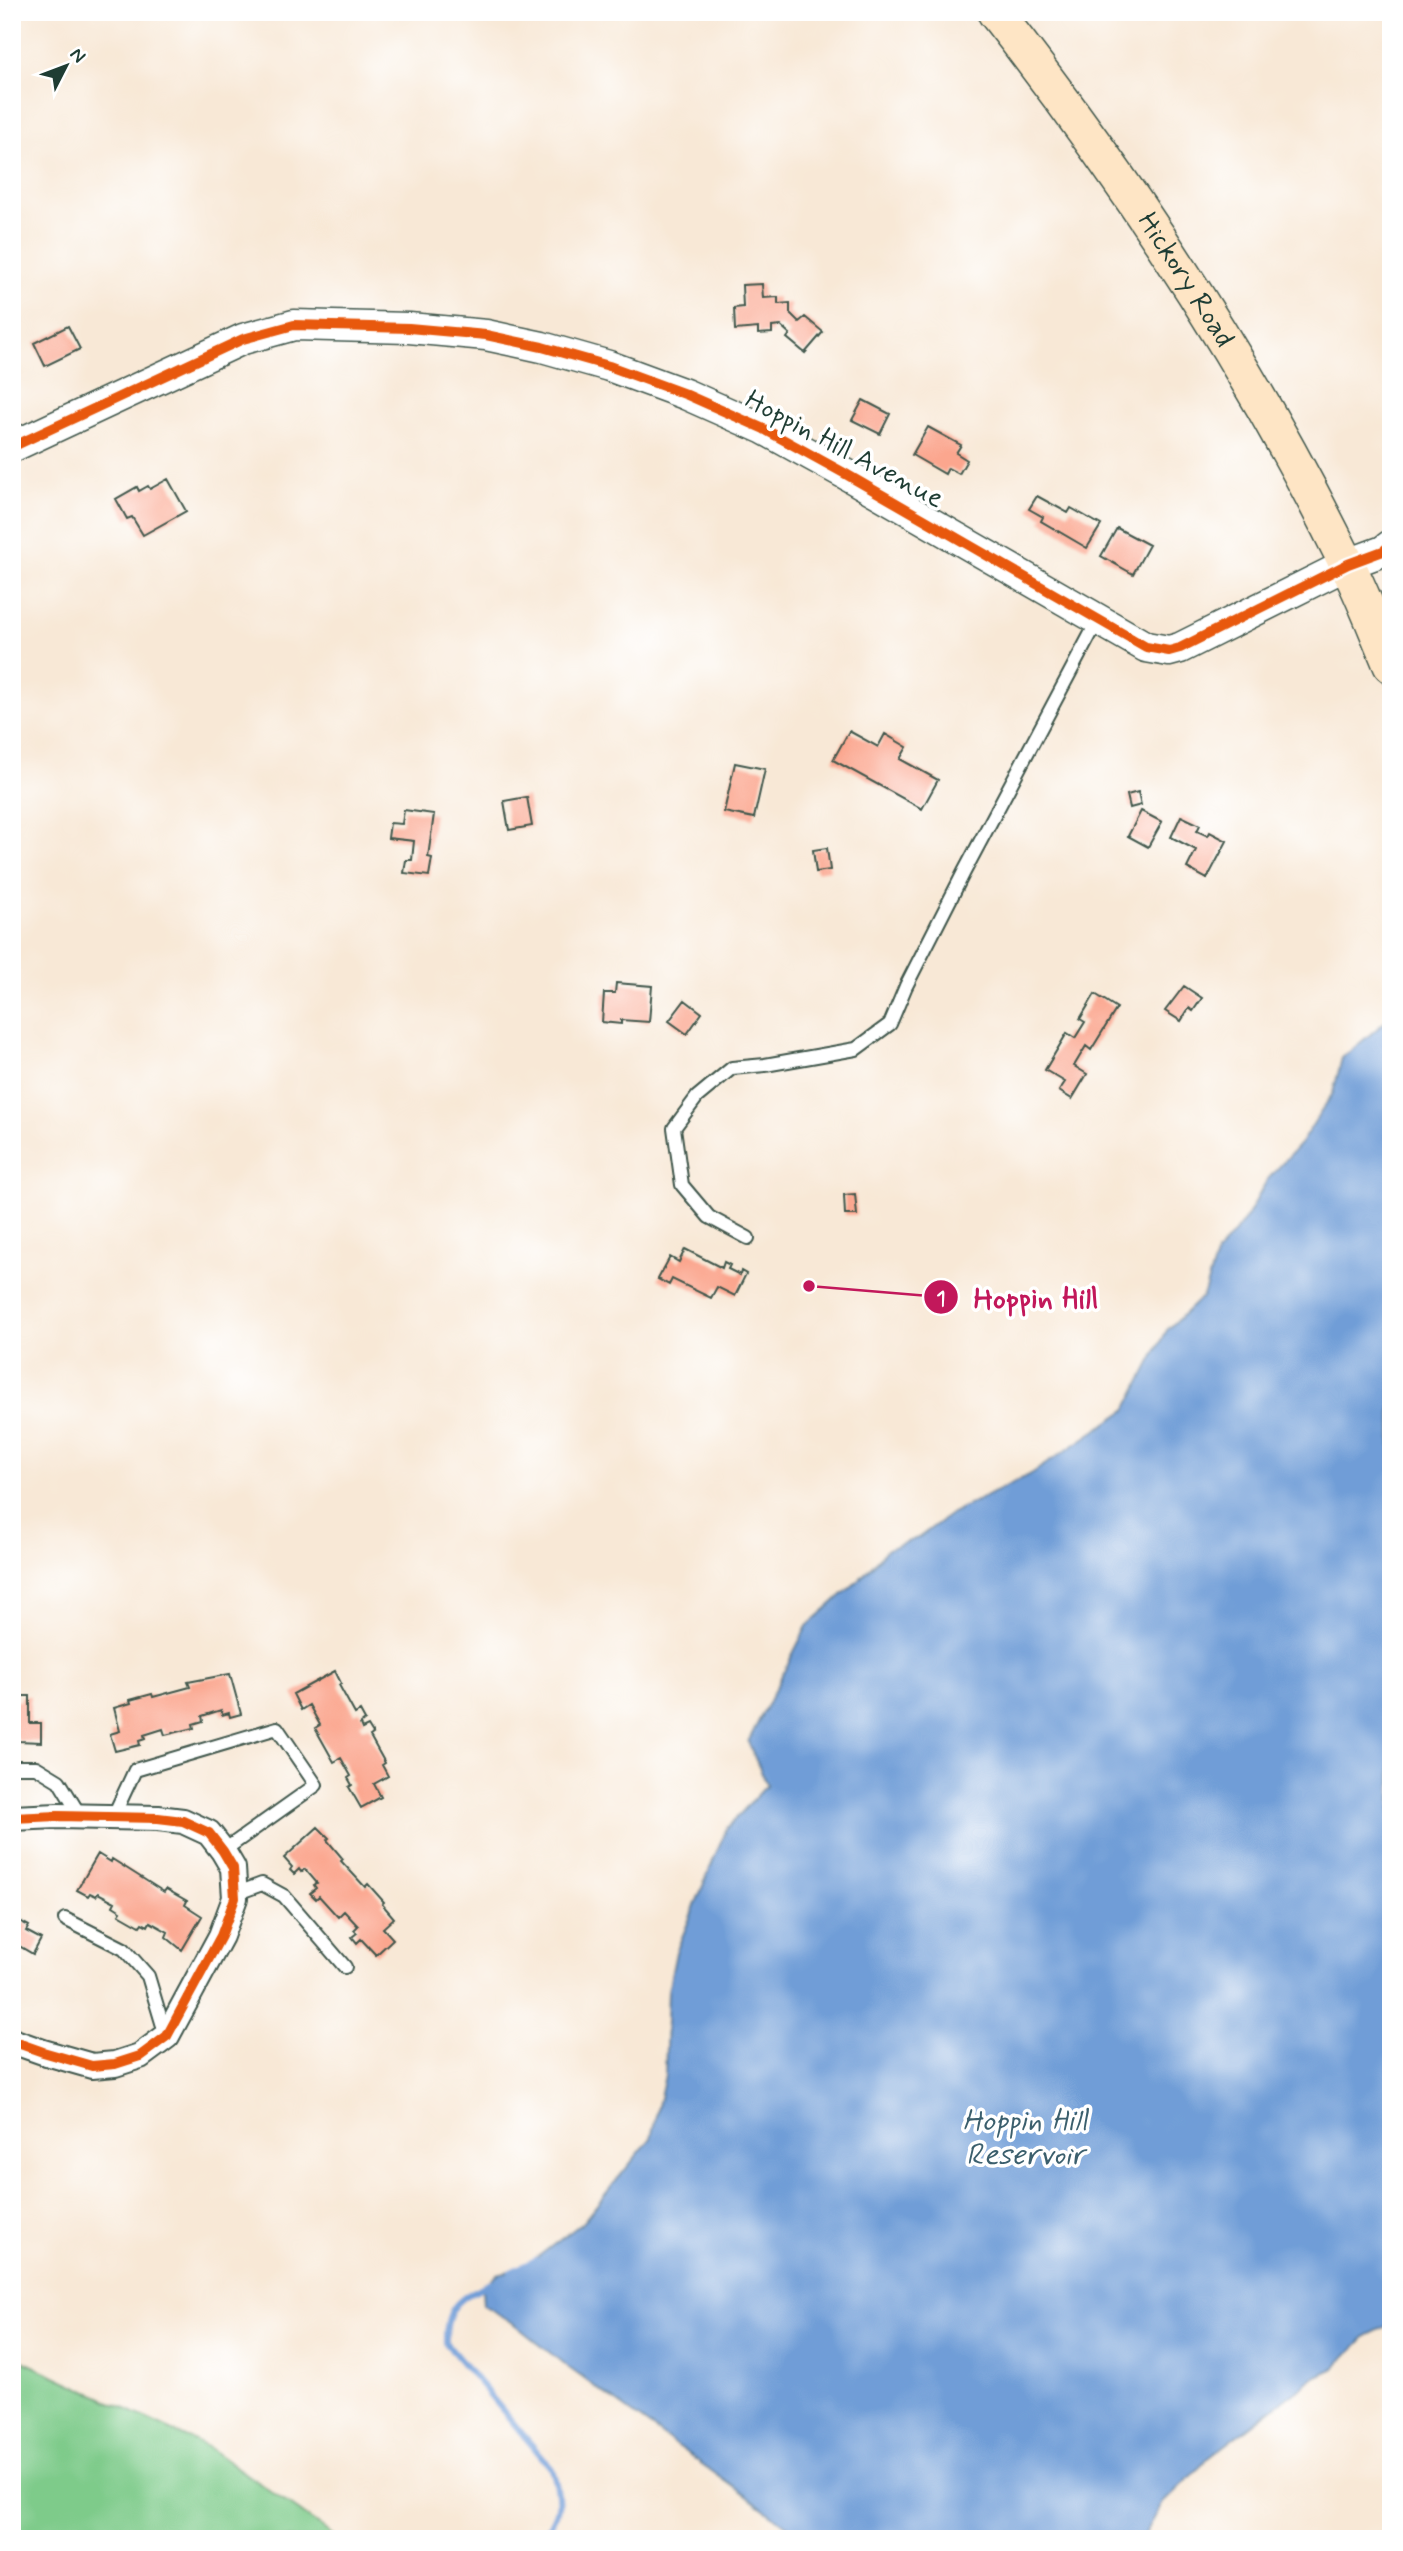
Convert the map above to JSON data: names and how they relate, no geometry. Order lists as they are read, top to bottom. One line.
{"streets":{"main road":["Hickory Road"],"street":["Hoppin Hill Avenue"]},"crossings":[["Hickory Road","Hoppin Hill Avenue"]],"water":["Hoppin Hill Reservoir"],"places":["Hoppin Hill"],"north":"top right"}
